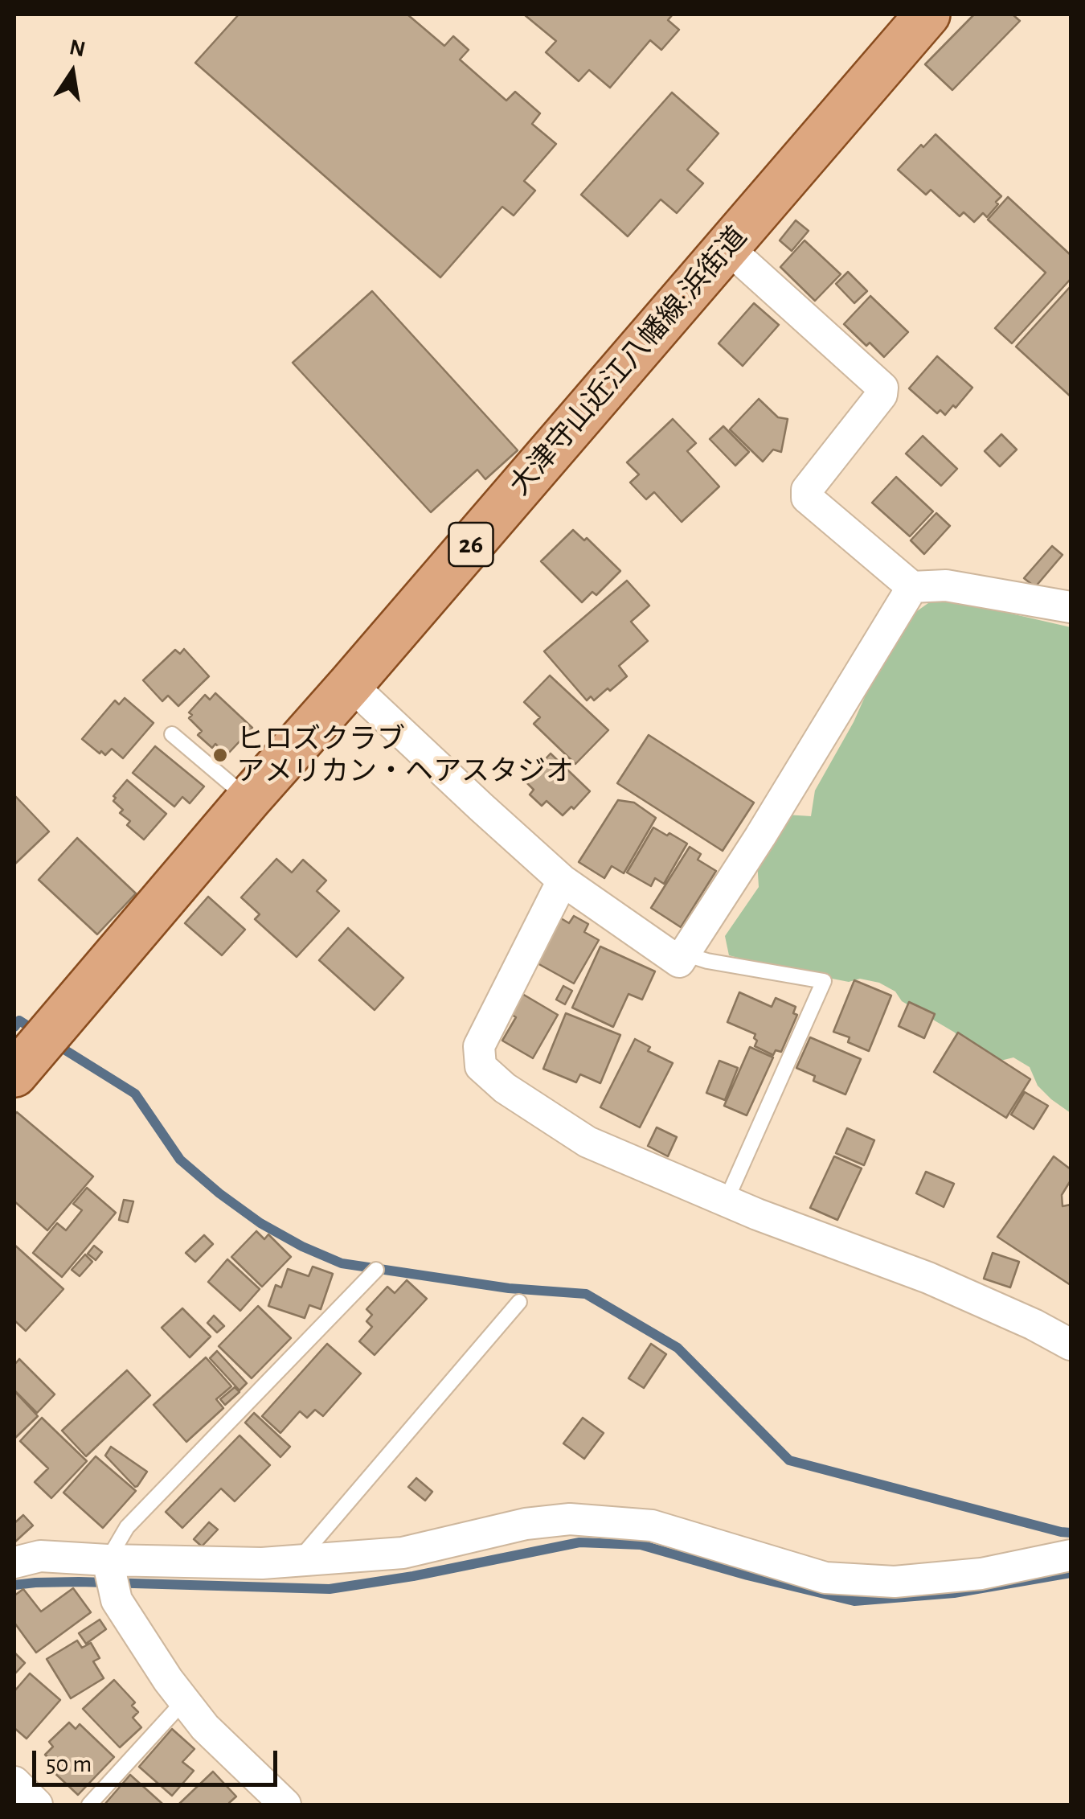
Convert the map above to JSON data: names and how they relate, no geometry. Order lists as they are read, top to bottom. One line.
{"streets":{"main road":["大津守山近江八幡線;浜街道","26"]},"places":["ヒロズクラブ アメリカン・ヘアスタジオ"],"scale_bar":"50 m","north":"top"}
